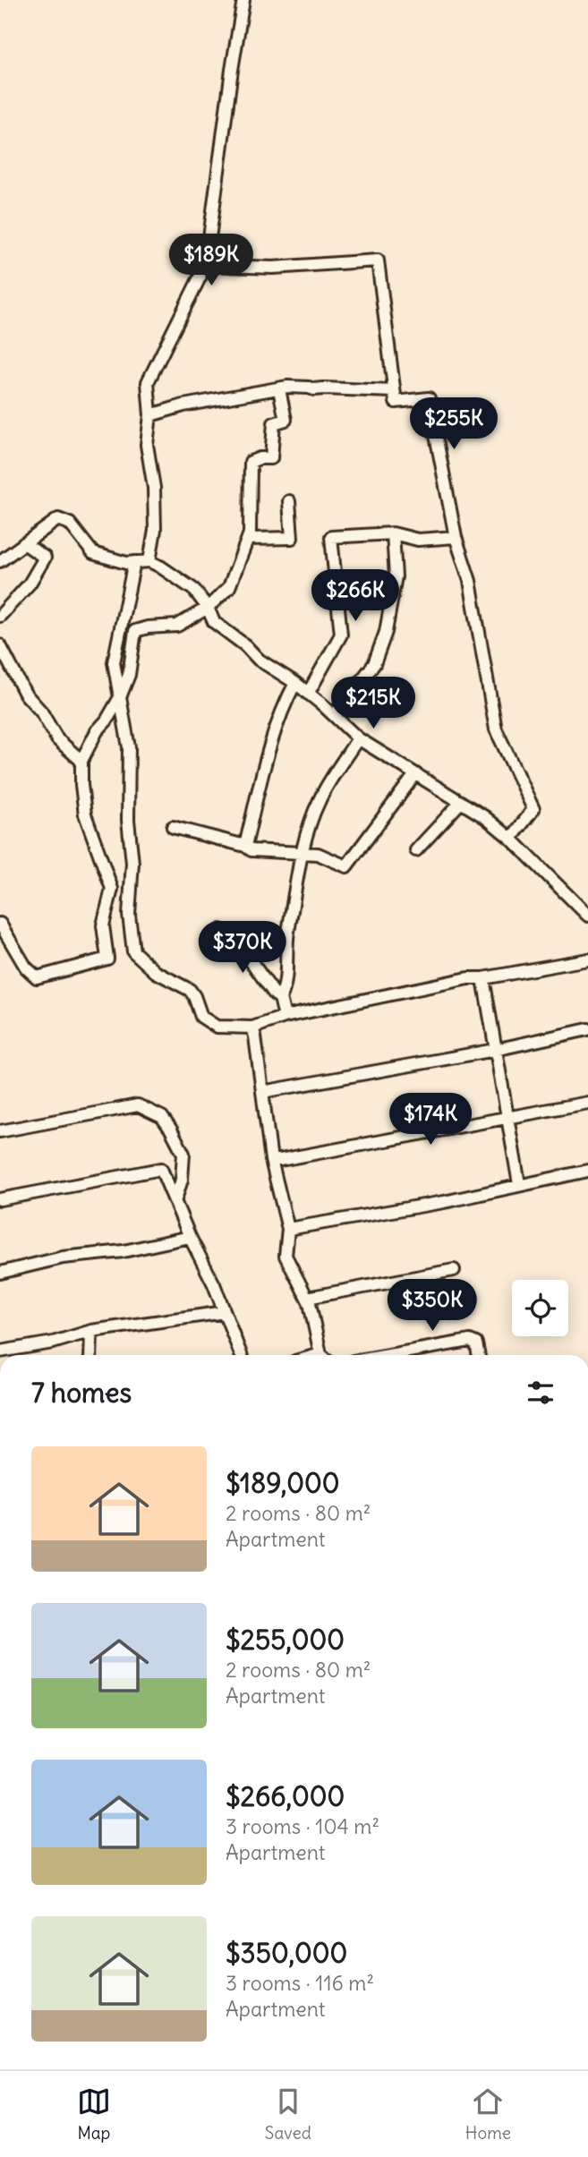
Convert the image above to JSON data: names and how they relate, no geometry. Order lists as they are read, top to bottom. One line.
{"page":{"price":["$189K","$255K","$266K","$215K","$370K","$174K","$350K"],"heading":"7 homes","list":[{"name":"$189,000","note":"2 rooms · 80 m² · Apartment"},{"name":"$255,000","note":"2 rooms · 80 m² · Apartment"},{"name":"$266,000","note":"3 rooms · 104 m² · Apartment"},{"name":"$350,000","note":"3 rooms · 116 m² · Apartment"}],"tabs":["Map","Saved","Home"]}}
